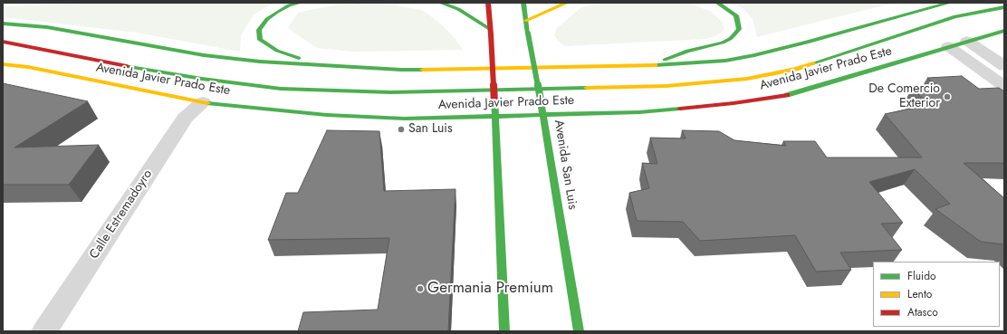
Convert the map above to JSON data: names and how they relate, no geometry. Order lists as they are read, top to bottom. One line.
{"streets":{"main road":["Avenida Javier Prado Este","Avenida San Luis"],"street":["Calle Estremadoyro"]},"crossings":[["Avenida Javier Prado Este","Avenida San Luis"],["Avenida Javier Prado Este","Calle Estremadoyro"]],"places":["De Comercio Exterior","San Luis","Germania Premium"],"legend":["Fluido","Lento","Atasco"]}
